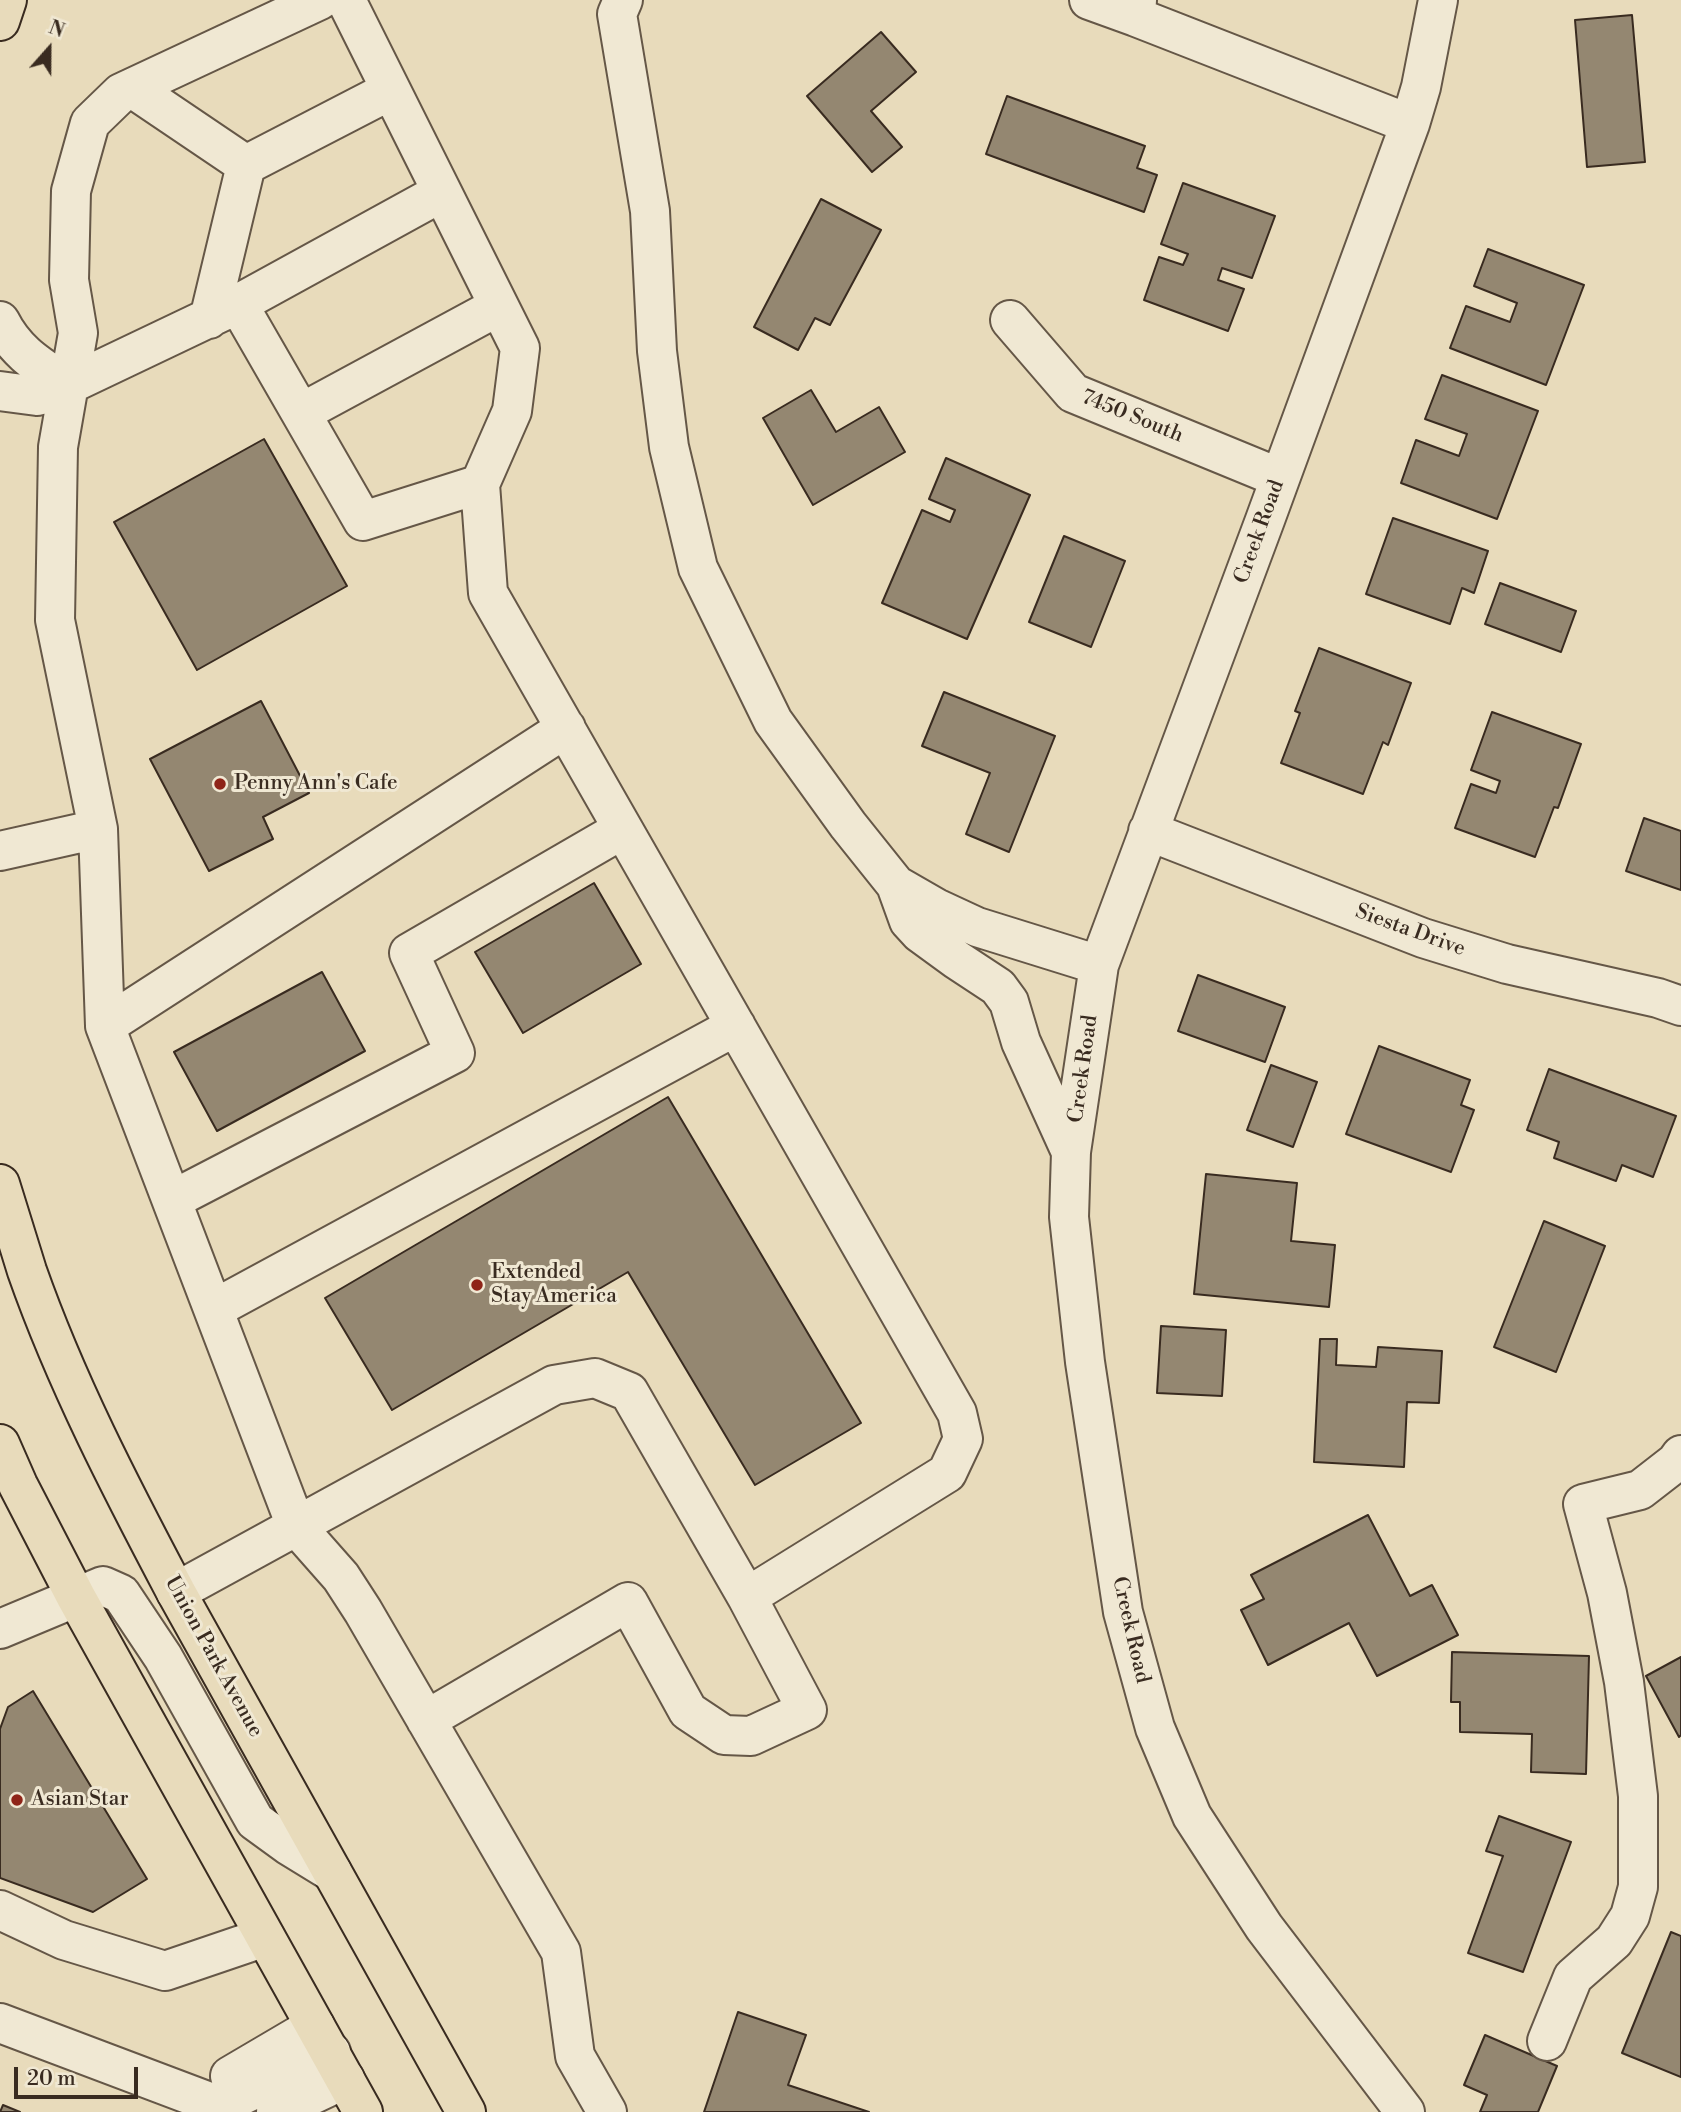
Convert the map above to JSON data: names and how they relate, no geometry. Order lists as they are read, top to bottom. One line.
{"streets":{"main road":["Union Park Avenue"],"street":["7450 South","Creek Road","Siesta Drive"]},"crossings":[["7450 South","Creek Road"],["Creek Road","Siesta Drive"]],"places":["Penny Ann's Cafe","Extended Stay America","Asian Star"],"scale_bar":"20 m","north":"top"}
